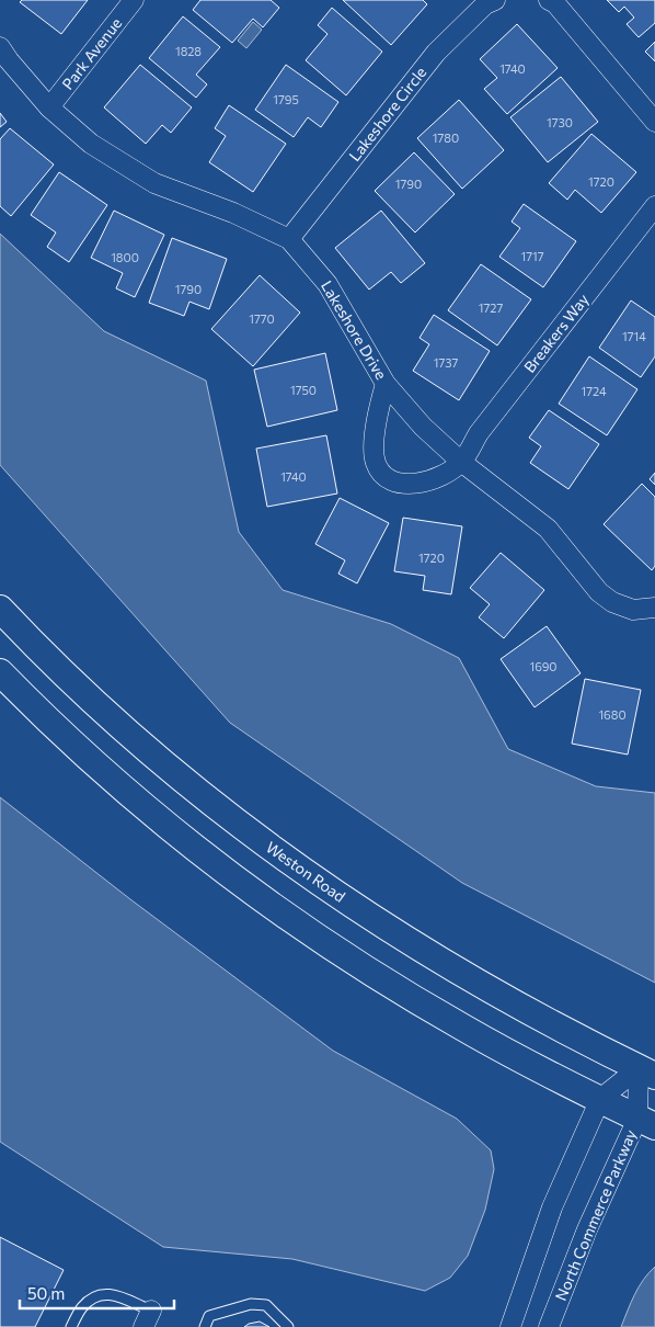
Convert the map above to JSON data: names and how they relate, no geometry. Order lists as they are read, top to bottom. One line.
{"streets":{"main road":["Weston Road"],"street":["Park Avenue","Lakeshore Circle","Lakeshore Drive","Breakers Way","North Commerce Parkway"]},"crossings":[["Park Avenue","Lakeshore Drive"],["Lakeshore Circle","Lakeshore Drive"],["Lakeshore Drive","Breakers Way"],["Weston Road","North Commerce Parkway"]],"house_numbers":["1828","1740","1795","1730","1780","1720","1790","1717","1800","1790","1727","1770","1714","1737","1750","1724","1740","1720","1690","1680"],"scale_bar":"50 m"}
